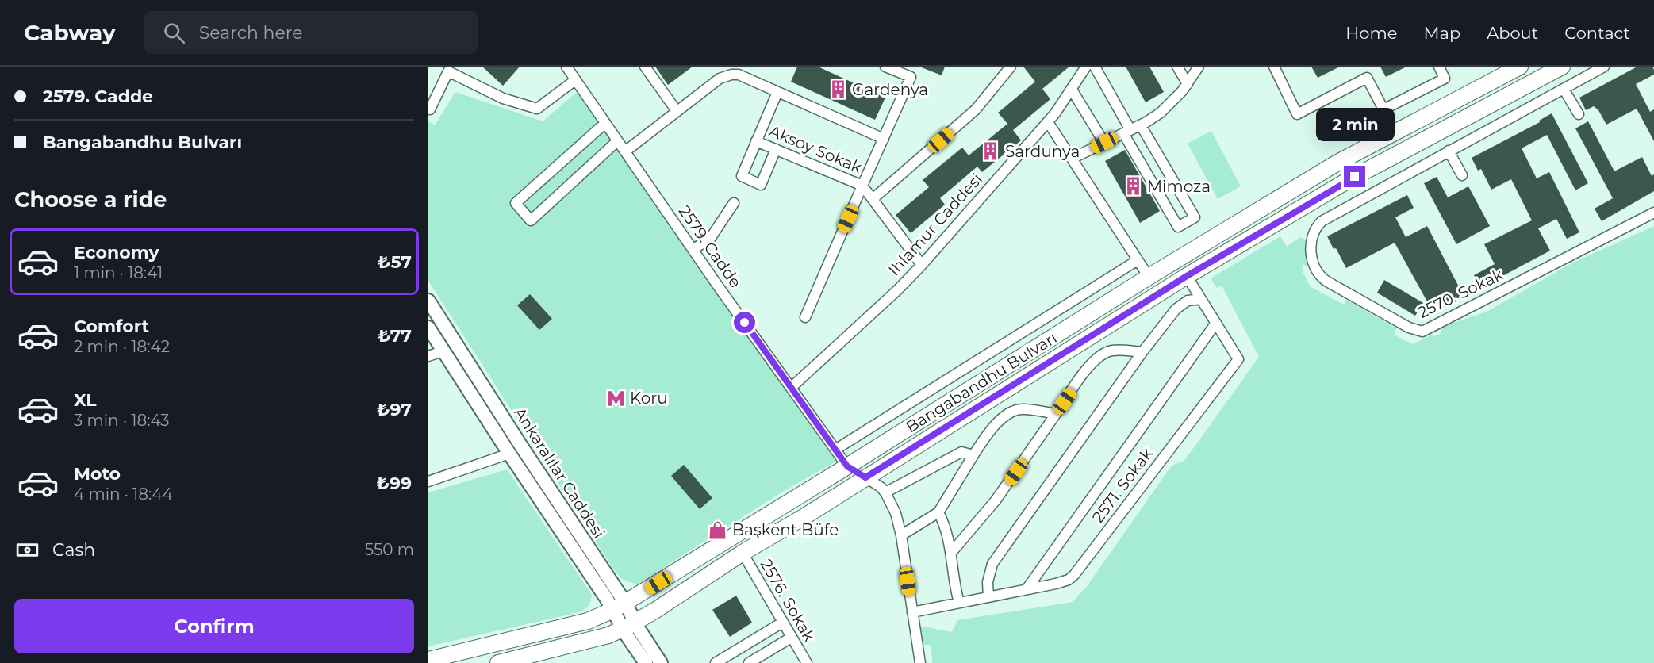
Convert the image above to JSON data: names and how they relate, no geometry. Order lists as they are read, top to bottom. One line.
{"streets":{"main road":["Bangabandhu Bulvarı","Ankaralılar Caddesi"],"street":["Aksoy Sokak","Ihlamur Caddesi","2579. Cadde","2570. Sokak","2571. Sokak","2576. Sokak"]},"crossings":[["Ihlamur Caddesi","2579. Cadde"],["2579. Cadde","Bangabandhu Bulvarı"],["Bangabandhu Bulvarı","Ankaralılar Caddesi"],["Bangabandhu Bulvarı","2571. Sokak"],["Bangabandhu Bulvarı","2576. Sokak"]],"places":{"building":["Gardenya","Sardunya","Mimoza"],"metro station":["Koru"],"shop":["Başkent Büfe"]},"page":{"header":"Cabway","search":"Search here","nav":["Home","Map","About","Contact"],"banner":["2579. Cadde","Bangabandhu Bulvarı"],"bubble":"2 min","heading":"Choose a ride","list":[{"name":"Economy","note":"1 min · 18:41","value":"₺57"},{"name":"Comfort","note":"2 min · 18:42","value":"₺77"},{"name":"XL","note":"3 min · 18:43","value":"₺97"},{"name":"Moto","note":"4 min · 18:44","value":"₺99"}],"pay":["Cash","550 m"],"buttons":"Confirm"}}
